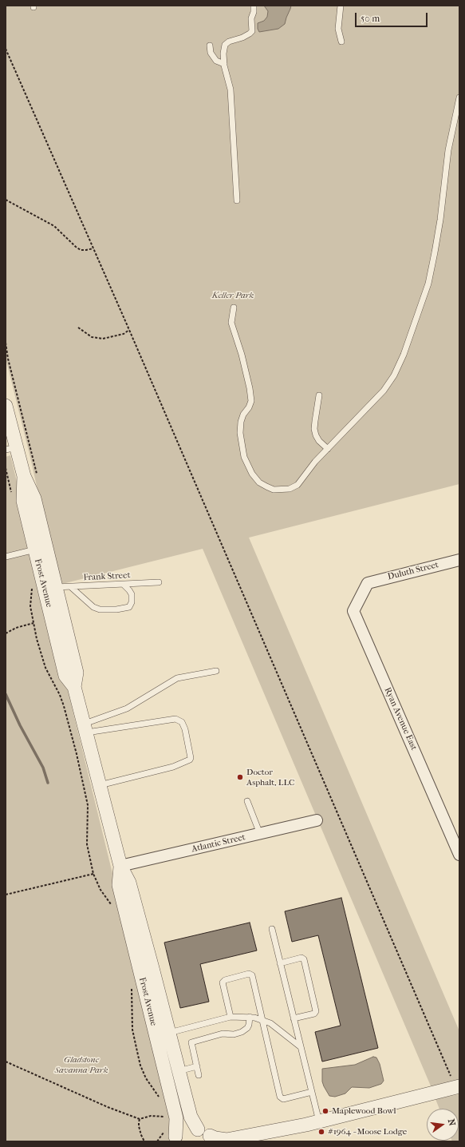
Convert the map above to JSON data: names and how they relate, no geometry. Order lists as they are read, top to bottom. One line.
{"streets":{"street":["Duluth Street","Frost Avenue","Ryan Avenue East","Atlantic Street"],"lane":["Frank Street"]},"crossings":[["Duluth Street","Ryan Avenue East"],["Frank Street","Frost Avenue"],["Frost Avenue","Atlantic Street"]],"parks":["Keller Park","Gladstone Savanna Park"],"places":["Doctor Asphalt, LLC","Maplewood Bowl","#1964 - Moose Lodge"],"scale_bar":"50 m","north":"right"}
